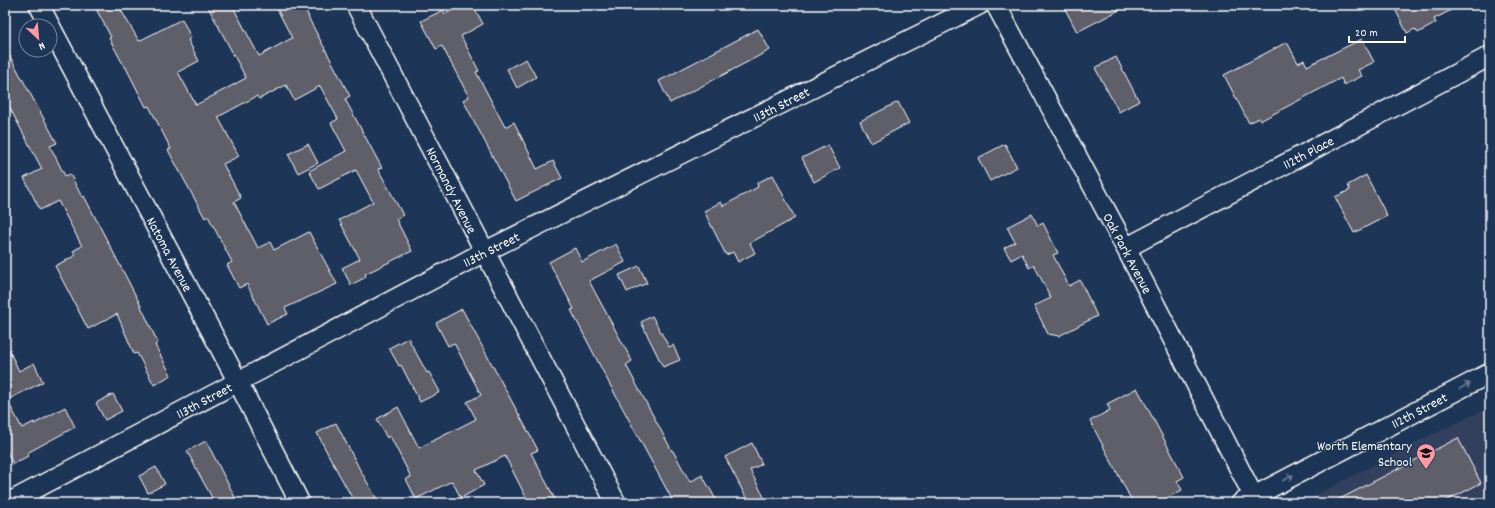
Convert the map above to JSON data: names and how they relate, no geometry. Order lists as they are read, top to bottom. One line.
{"streets":{"street":["113th Street","112th Place","Normandy Avenue","Oak Park Avenue","Natoma Avenue","112th Street"]},"crossings":[["113th Street","Normandy Avenue"],["113th Street","Natoma Avenue"],["112th Place","Oak Park Avenue"],["Oak Park Avenue","112th Street"]],"one_way":["112th Street"],"places":{"school or university":["Worth Elementary School"]},"scale_bar":"20 m","north":"bottom right"}
